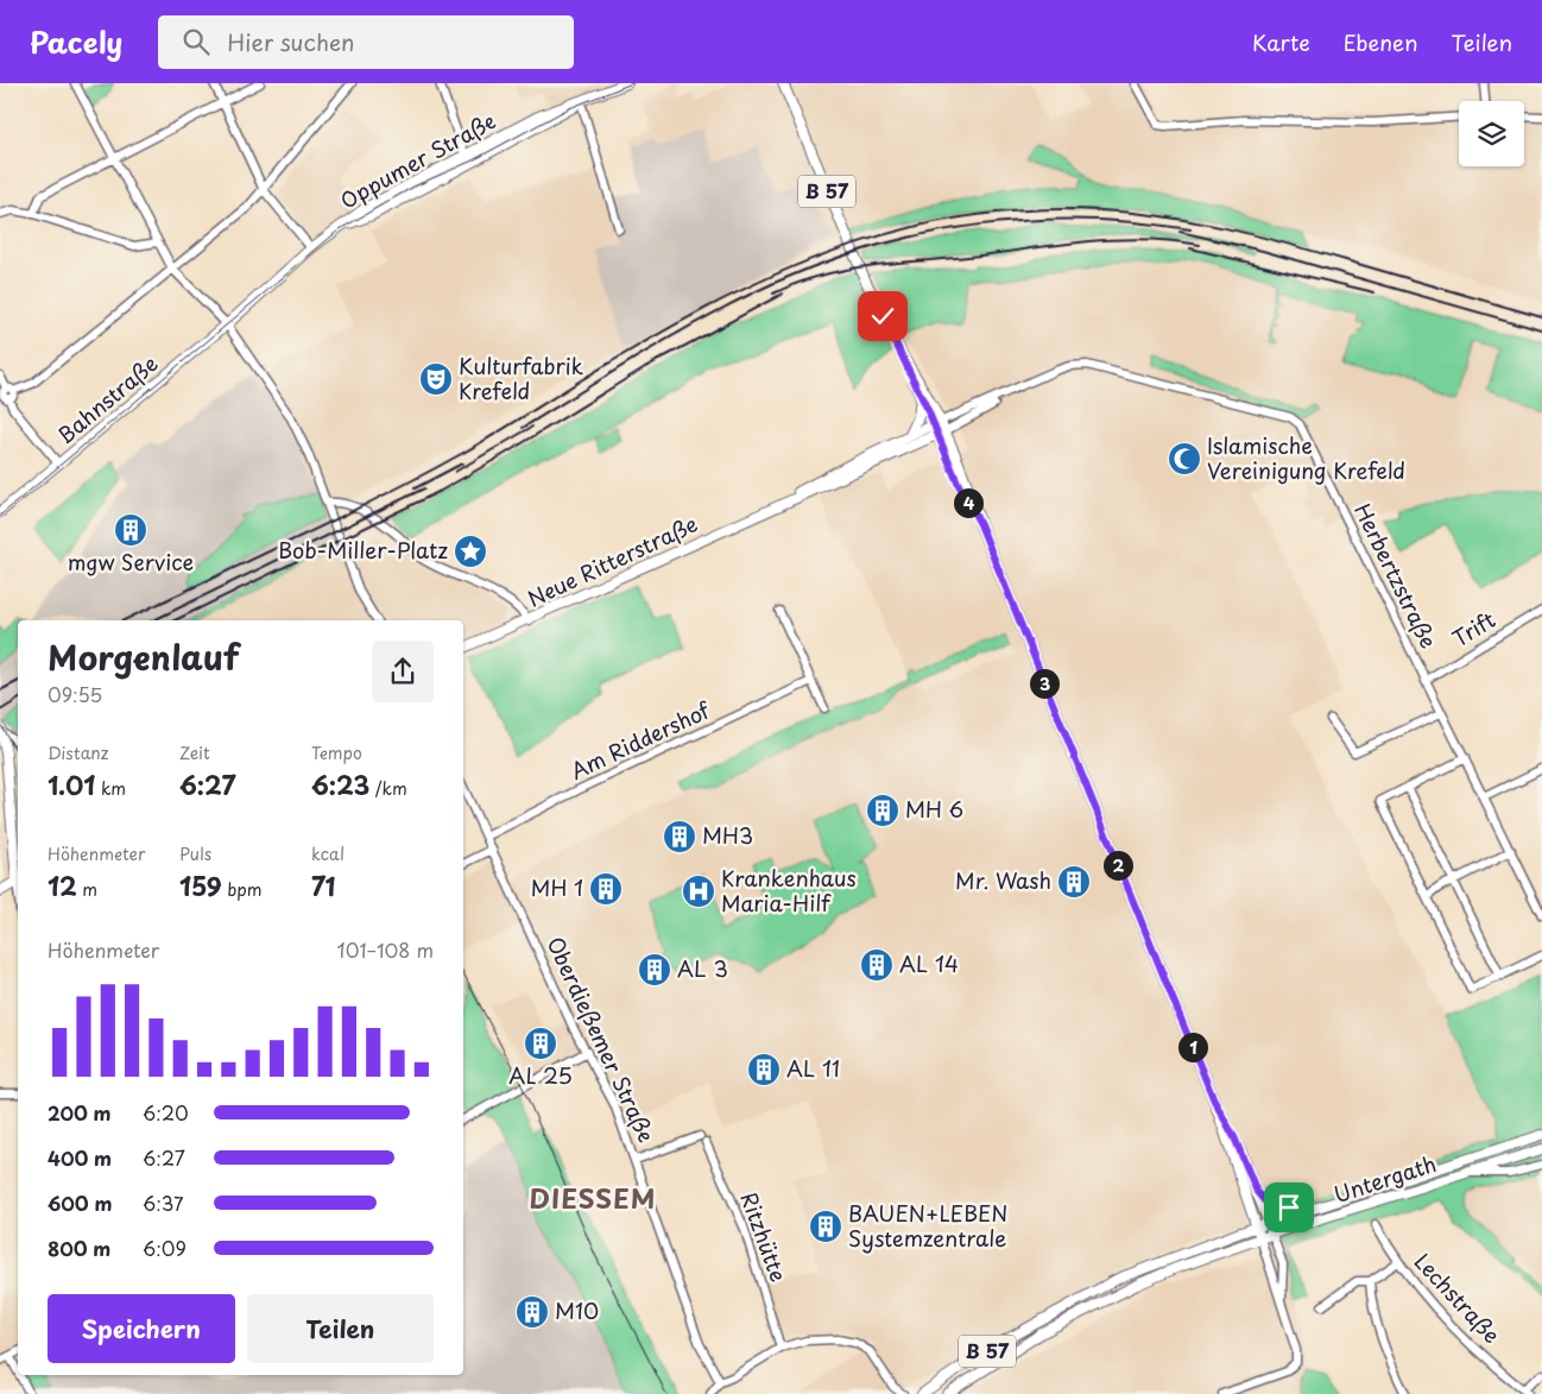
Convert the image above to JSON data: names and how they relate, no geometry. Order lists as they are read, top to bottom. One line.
{"streets":{"main road":["Oppumer Straße","B 57","Bahnstraße","Neue Ritterstraße","Untergath"],"street":["Herbertzstraße","Trift","Am Riddershof","Oberdießemer Straße","Ritzhütte","Lechstraße"]},"crossings":[["Oppumer Straße","Bahnstraße"],["B 57","Neue Ritterstraße"],["B 57","Herbertzstraße"],["B 57","Untergath"],["Neue Ritterstraße","Herbertzstraße"],["Herbertzstraße","Trift"],["Am Riddershof","Oberdießemer Straße"],["Oberdießemer Straße","Ritzhütte"]],"districts":["DIESSEM"],"places":{"theatre":["Kulturfabrik Krefeld"],"mosque":["Islamische Vereinigung Krefeld"],"building":["mgw Service","MH 6","MH3","Mr. Wash","MH 1","AL 14","AL 3","AL 25","AL 11","BAUEN+LEBEN Systemzentrale","M10"],"place":["Bob-Miller-Platz"],"hospital":["Krankenhaus Maria-Hilf"]},"page":{"header":"Pacely","search":"Hier suchen","nav":["Karte","Ebenen","Teilen"],"pins":["4","3","2","1"],"heading":["Morgenlauf","09:55"],"stats":[["Distanz","1.01 km"],["Zeit","6:27"],["Tempo","6:23 /km"],["Höhenmeter","12 m"],["Puls","159 bpm"],["kcal","71"]],"chart":["Höhenmeter","101–108 m"],"list":[{"name":"200 m","note":"6:20"},{"name":"400 m","note":"6:27"},{"name":"600 m","note":"6:37"},{"name":"800 m","note":"6:09"}],"buttons":["Speichern","Teilen"]}}
